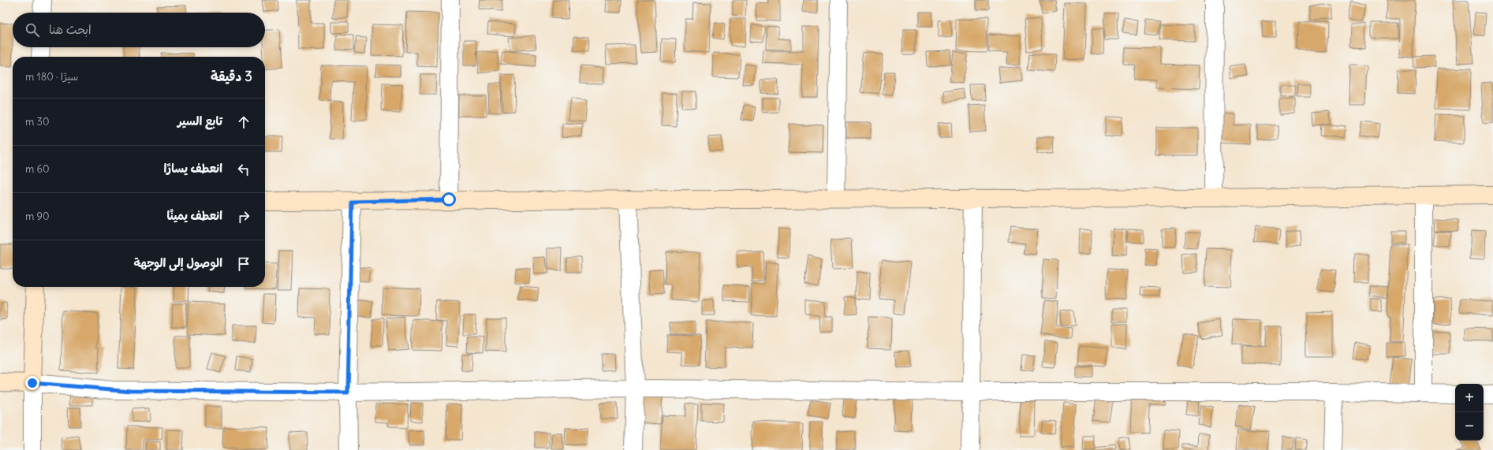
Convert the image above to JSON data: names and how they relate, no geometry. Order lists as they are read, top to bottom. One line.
{"page":{"search":"ابحث هنا","heading":["3 دقيقة","سيرًا · 180 m"],"list":[["تابع السير","30 m"],["انعطف يسارًا","60 m"],["انعطف يمينًا","90 m"],"الوصول إلى الوجهة"],"map_buttons":["+","−"]}}
